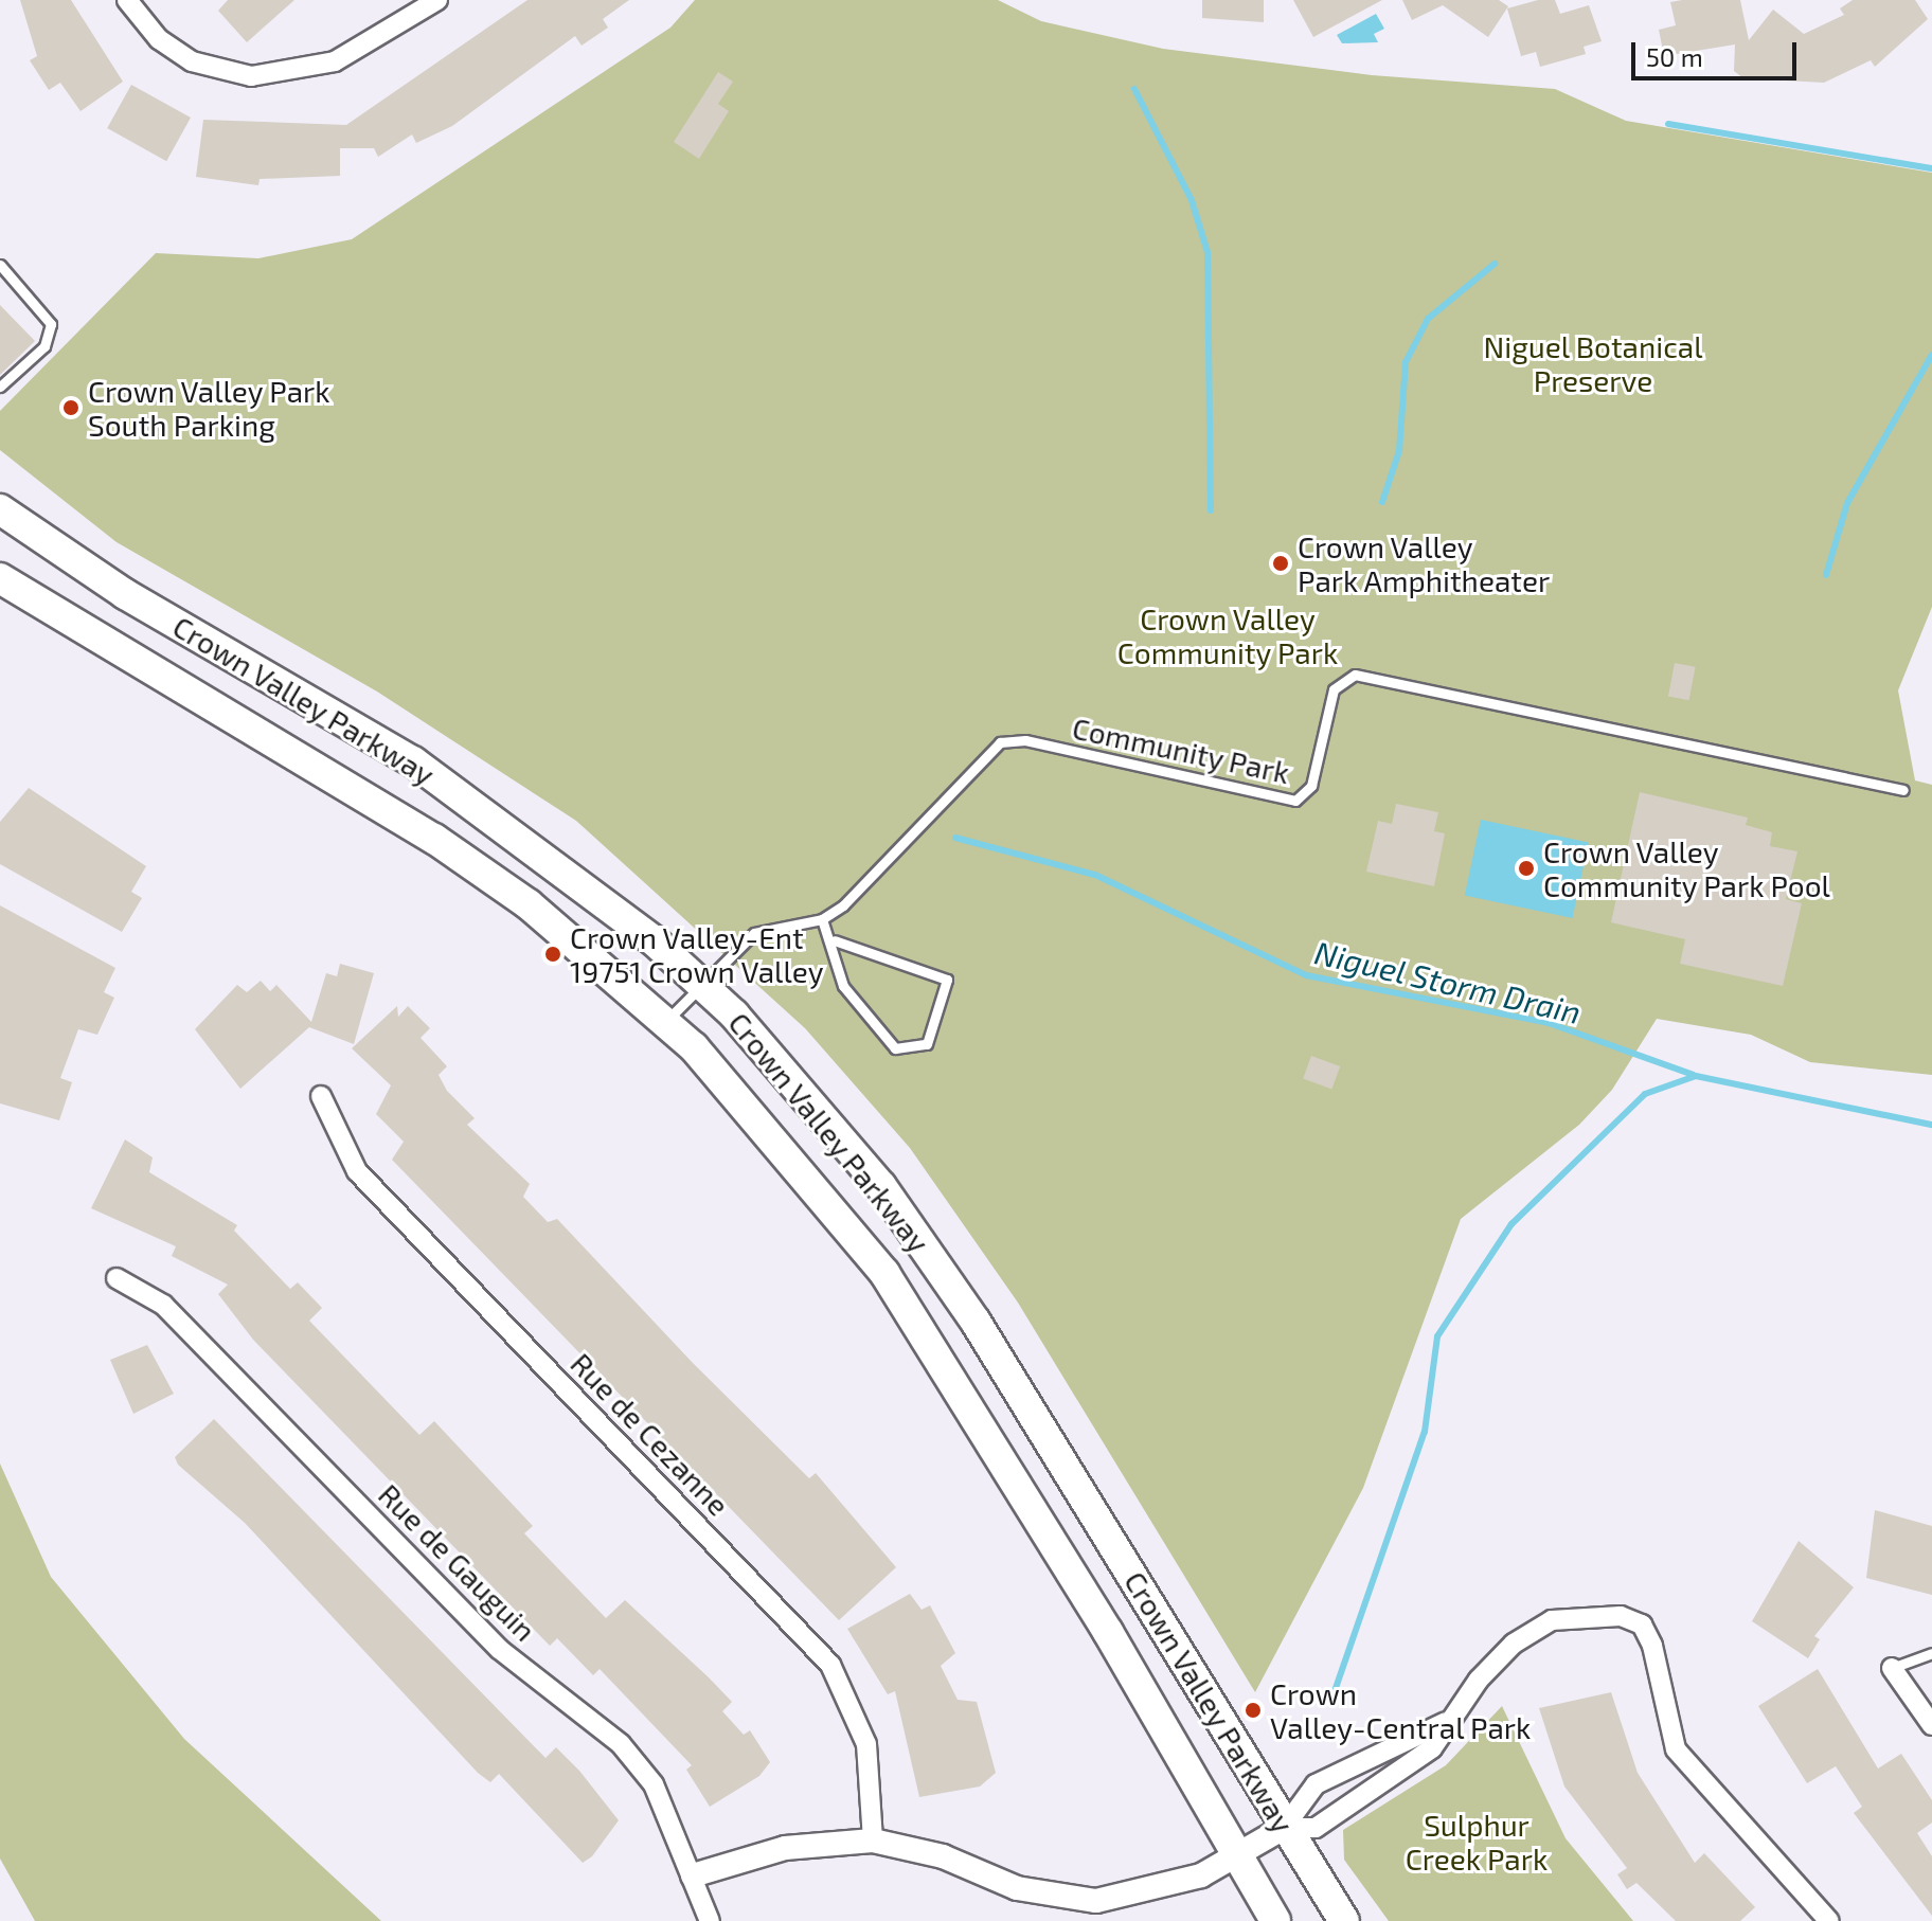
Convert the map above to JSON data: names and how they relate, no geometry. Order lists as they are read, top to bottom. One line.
{"streets":{"main road":["Crown Valley Parkway"],"street":["Rue de Cezanne","Rue de Gauguin"],"lane":["Community Park"]},"crossings":[["Crown Valley Parkway","Community Park"]],"water":["Niguel Storm Drain"],"parks":["Niguel Botanical Preserve","Crown Valley Community Park","Sulphur Creek Park"],"places":["Crown Valley Park South Parking","Crown Valley Park Amphitheater","Crown Valley Community Park Pool","Crown Valley-Ent 19751 Crown Valley","Crown Valley-Central Park"],"scale_bar":"50 m"}
